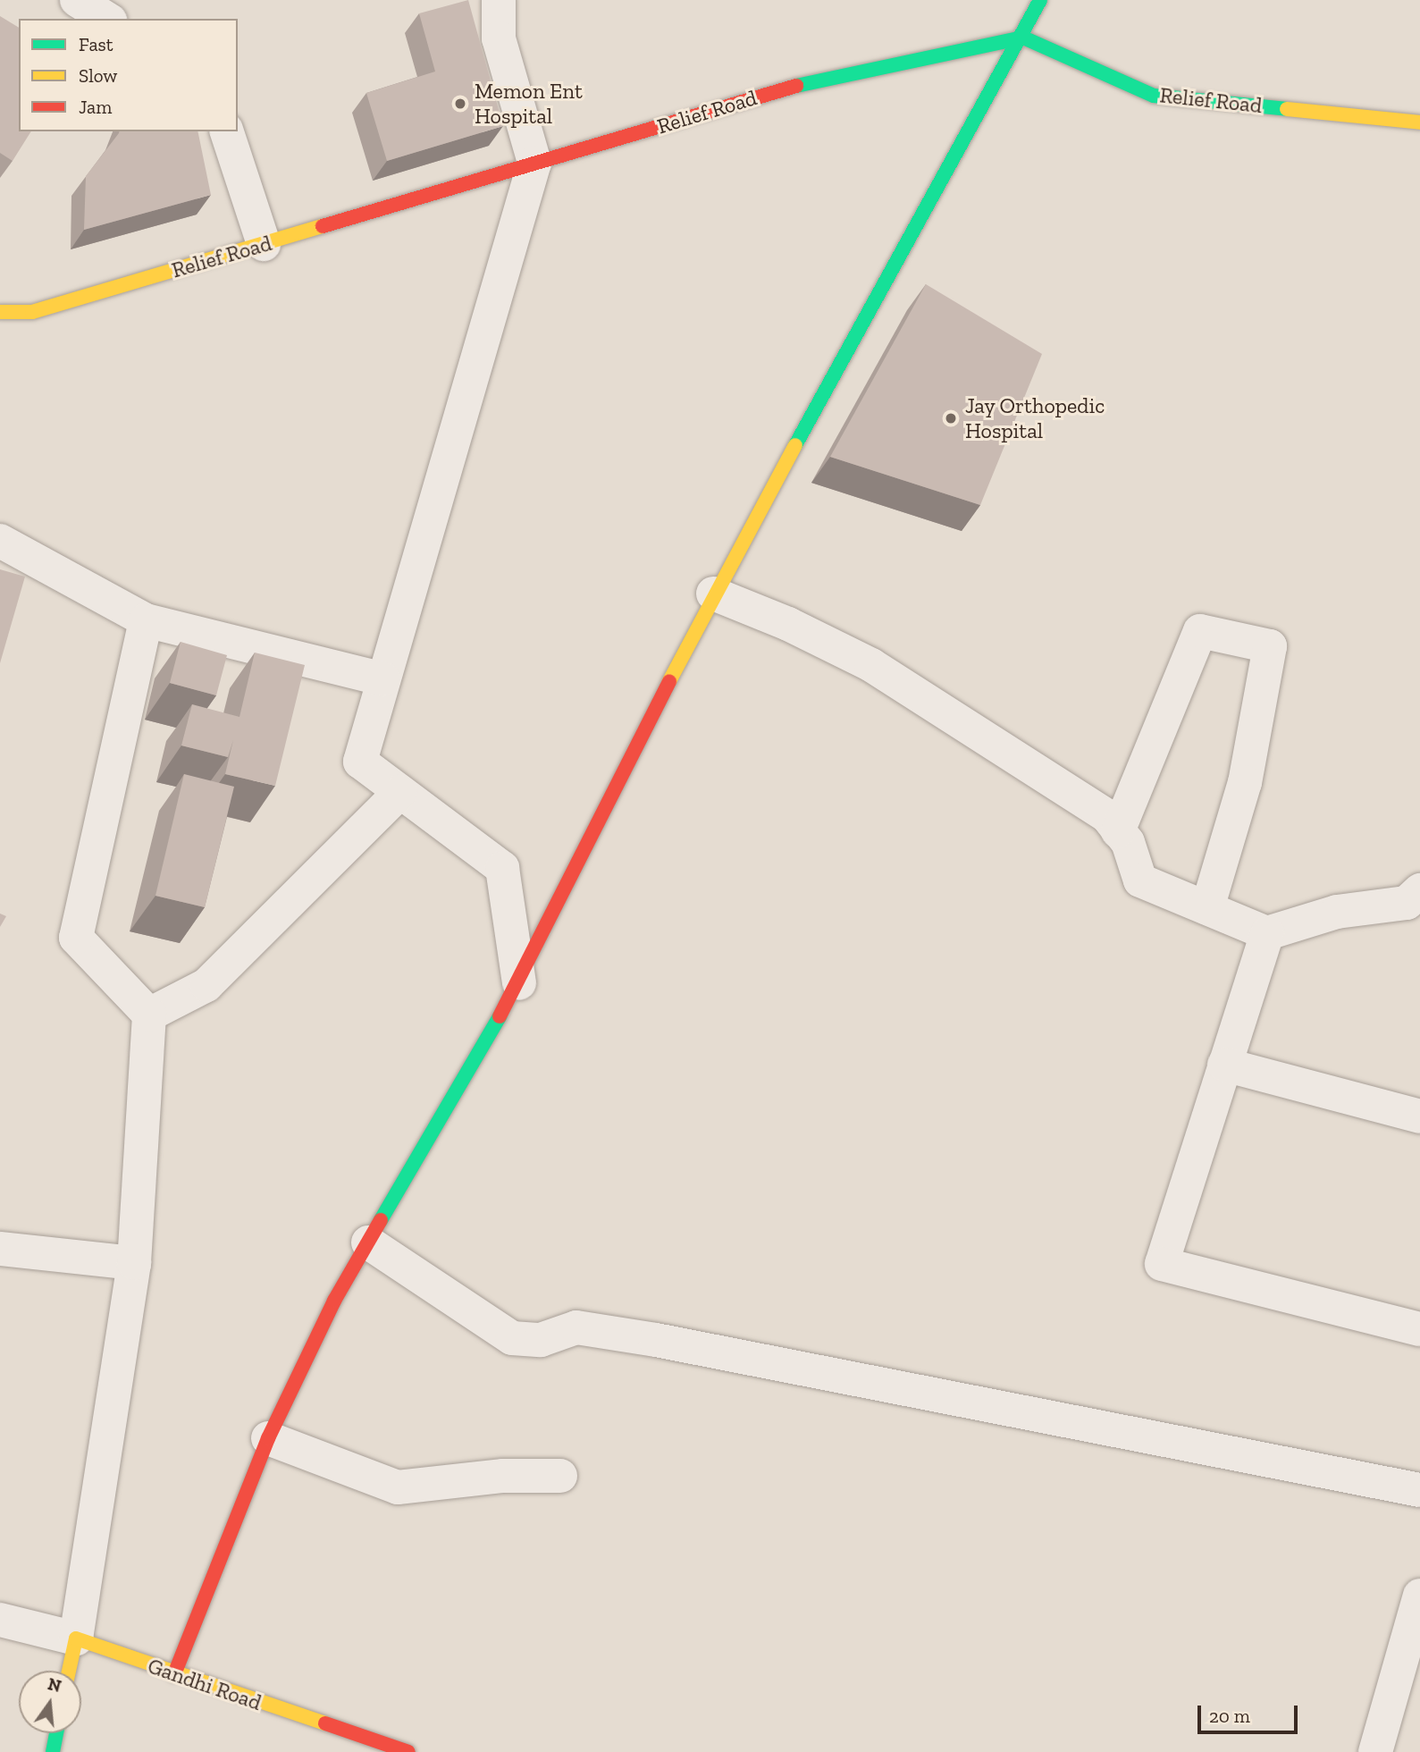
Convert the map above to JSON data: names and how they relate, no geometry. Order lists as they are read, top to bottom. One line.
{"streets":{"street":["Relief Road","Gandhi Road"]},"places":["Memon Ent Hospital","Jay Orthopedic Hospital"],"legend":["Fast","Slow","Jam"],"scale_bar":"20 m","north":"top"}
